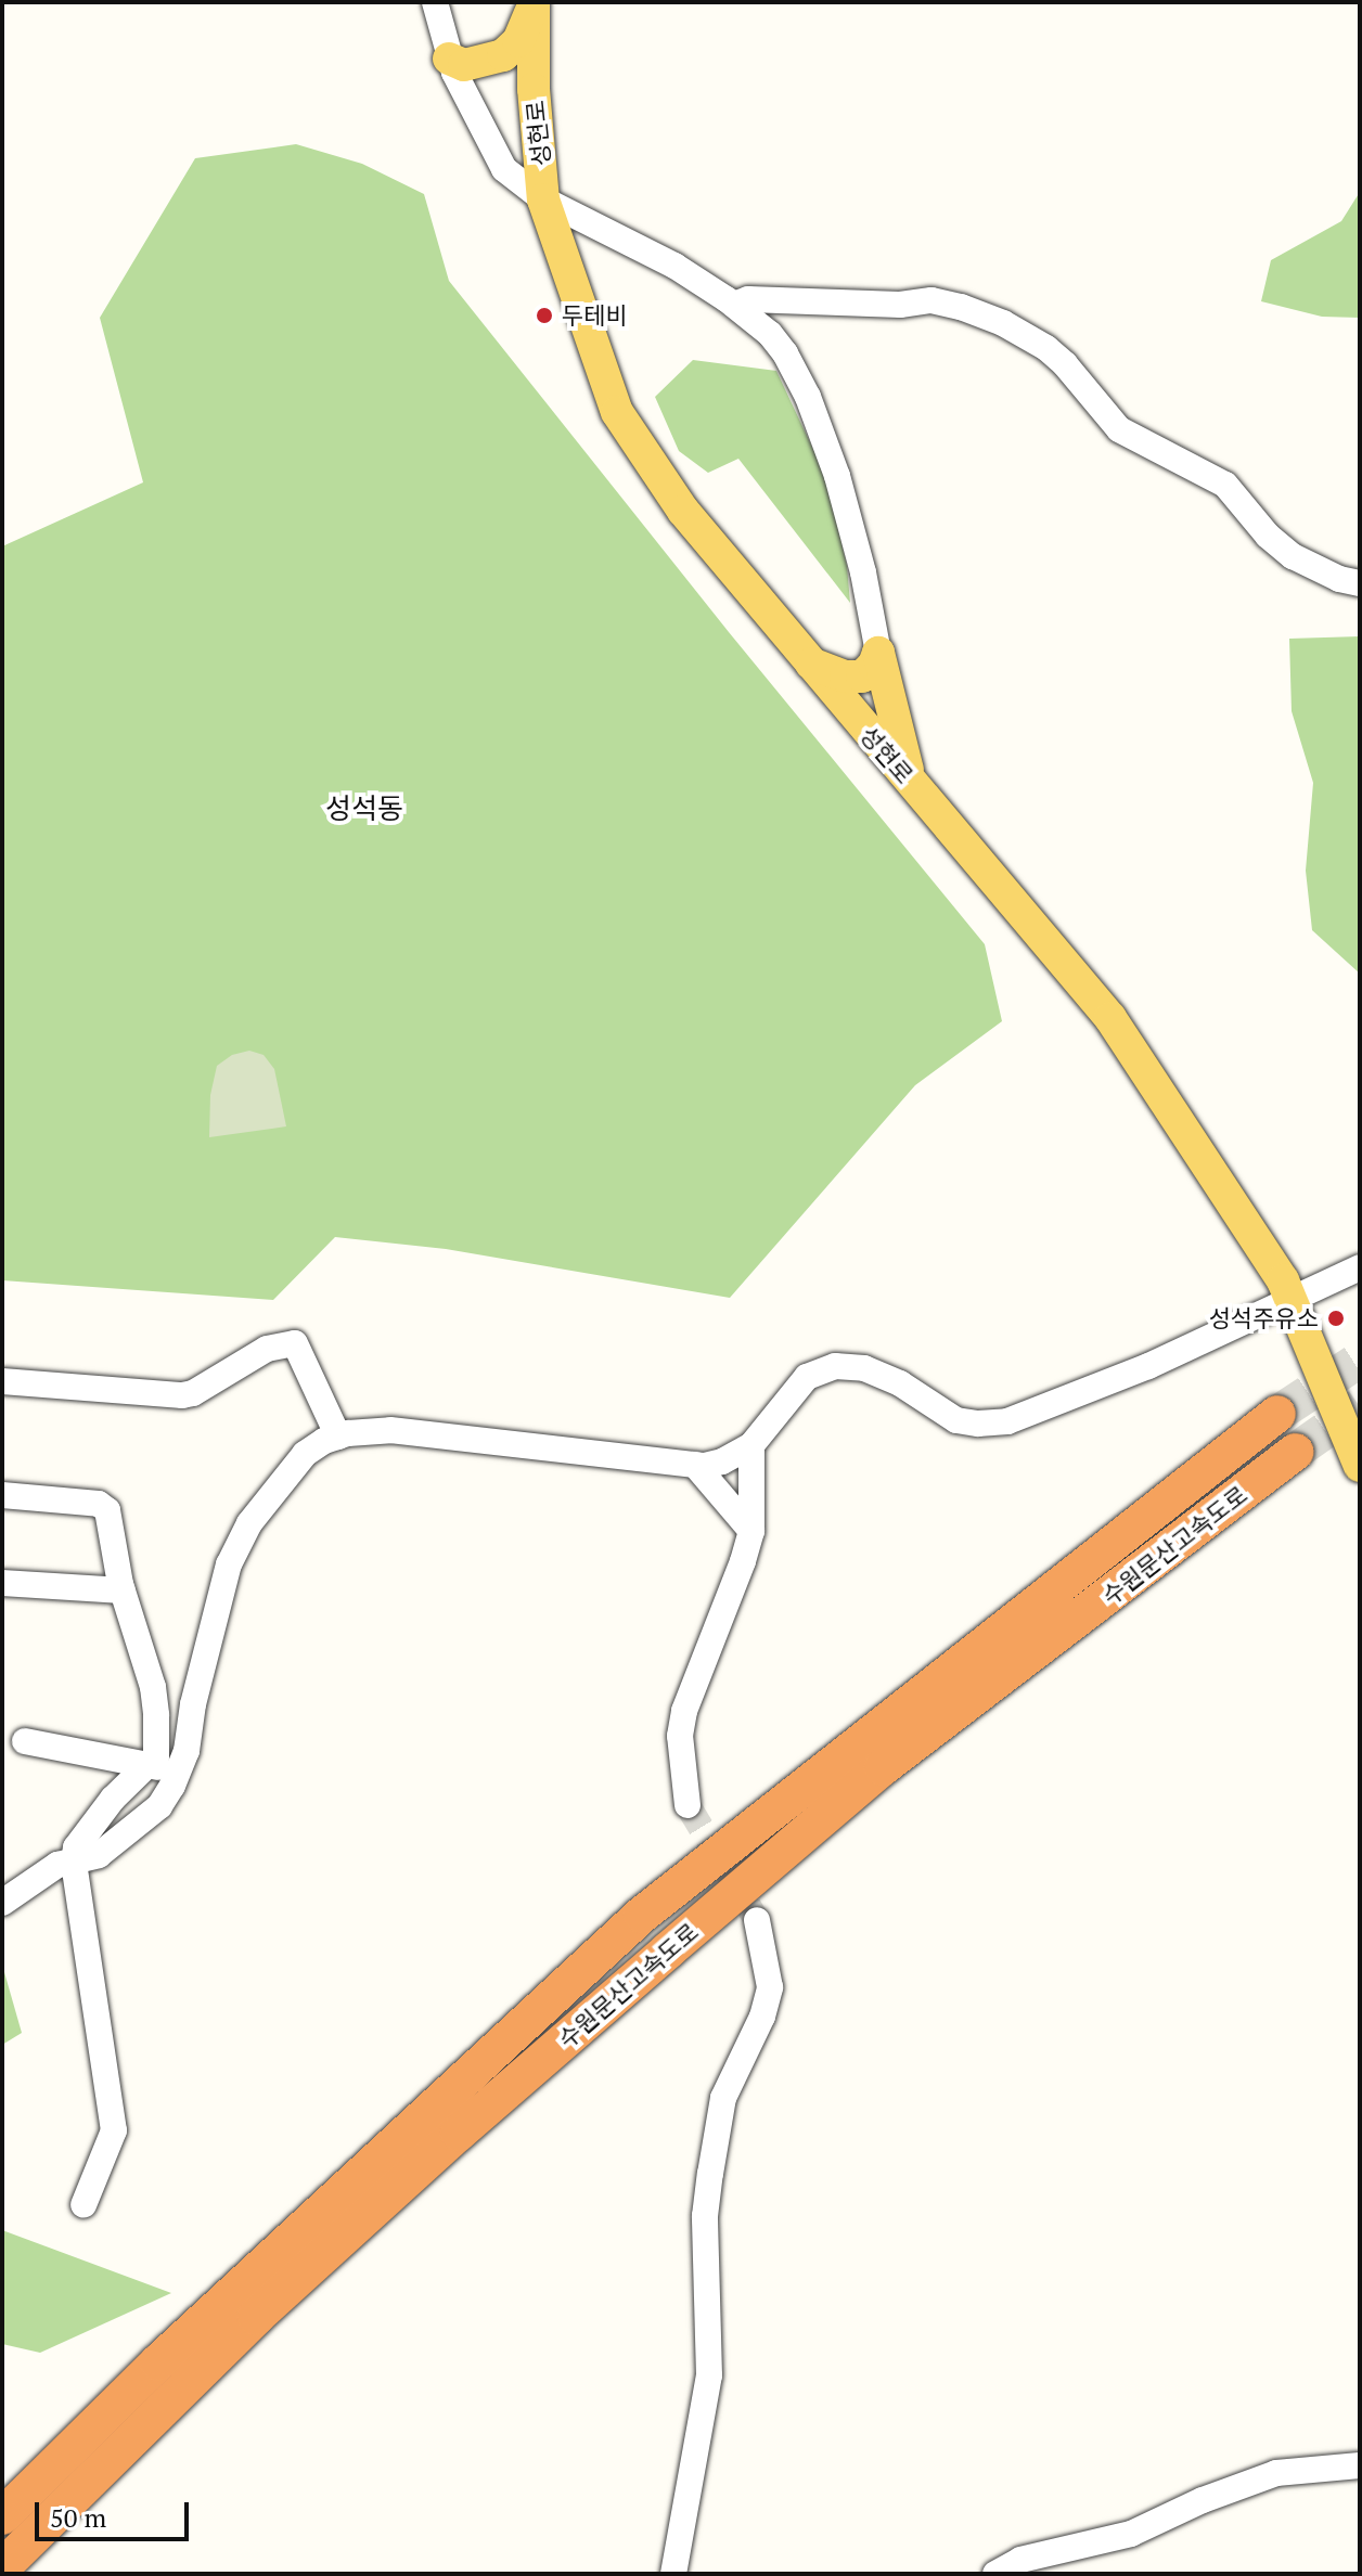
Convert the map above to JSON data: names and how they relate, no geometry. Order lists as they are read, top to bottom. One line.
{"streets":{"highway":["수원문산고속도로"],"main road":["성현로"]},"districts":["성석동"],"places":["두테비","성석주유소"],"scale_bar":"50 m"}
